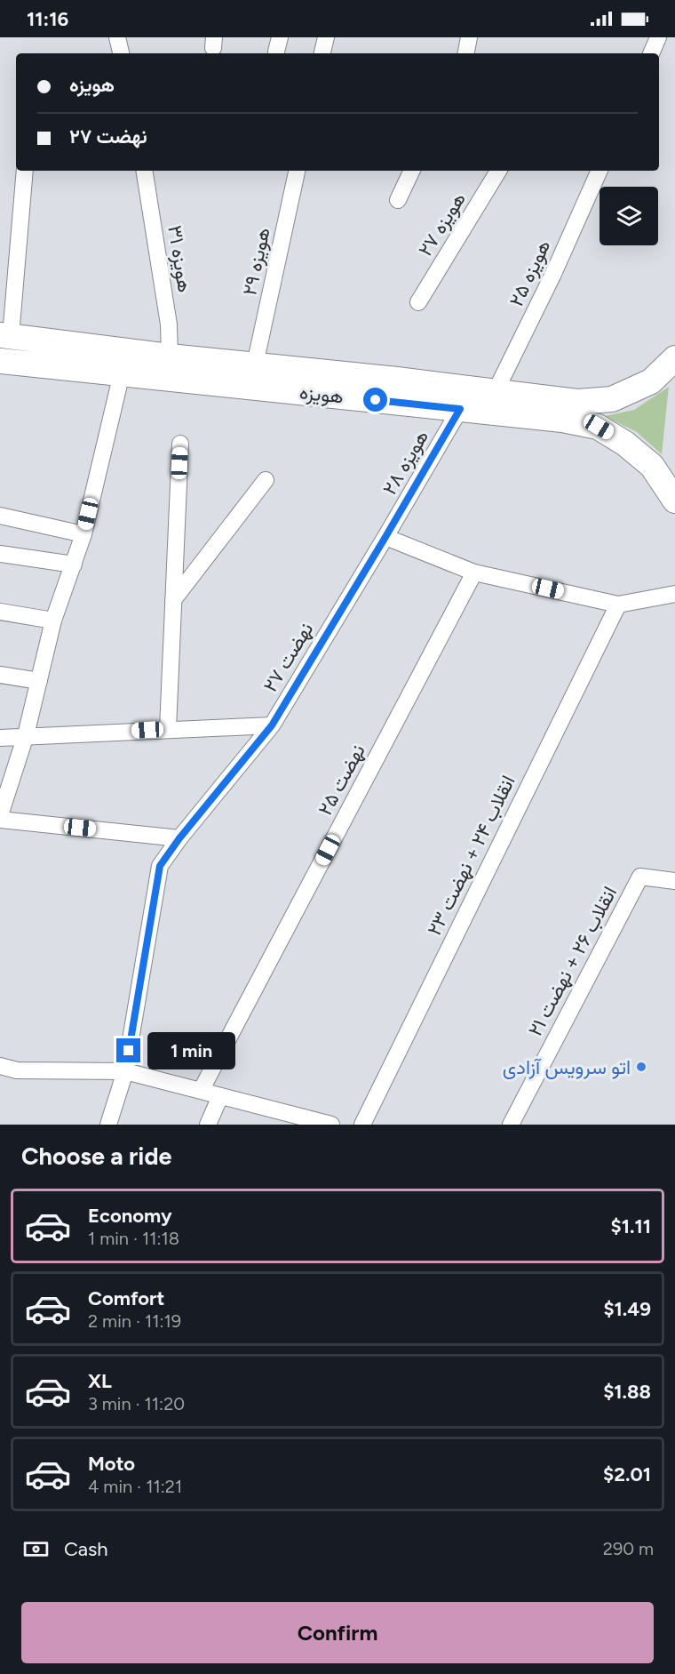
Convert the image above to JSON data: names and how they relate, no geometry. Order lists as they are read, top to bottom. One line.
{"streets":{"main road":["هویزه"],"street":["هویزه ۲۷","هویزه ۳۱","هویزه ۲۹","هویزه ۲۵","هویزه ۲۸","نهضت ۲۷","نهضت ۲۵","انقلاب ۲۴ + نهضت ۲۳","انقلاب ۲۶ + نهضت ۲۱"]},"crossings":[["هویزه ۳۱","هویزه"],["هویزه ۲۹","هویزه"],["هویزه ۲۵","هویزه"],["هویزه","هویزه ۲۸"],["هویزه ۲۸","نهضت ۲۷"]],"places":["اتو سرويس آزادی"],"page":{"status":"11:16","banner":["هویزه","نهضت ۲۷"],"bubble":"1 min","heading":"Choose a ride","list":[{"name":"Economy","note":"1 min · 11:18","value":"$1.11"},{"name":"Comfort","note":"2 min · 11:19","value":"$1.49"},{"name":"XL","note":"3 min · 11:20","value":"$1.88"},{"name":"Moto","note":"4 min · 11:21","value":"$2.01"}],"pay":["Cash","290 m"],"buttons":"Confirm"}}
